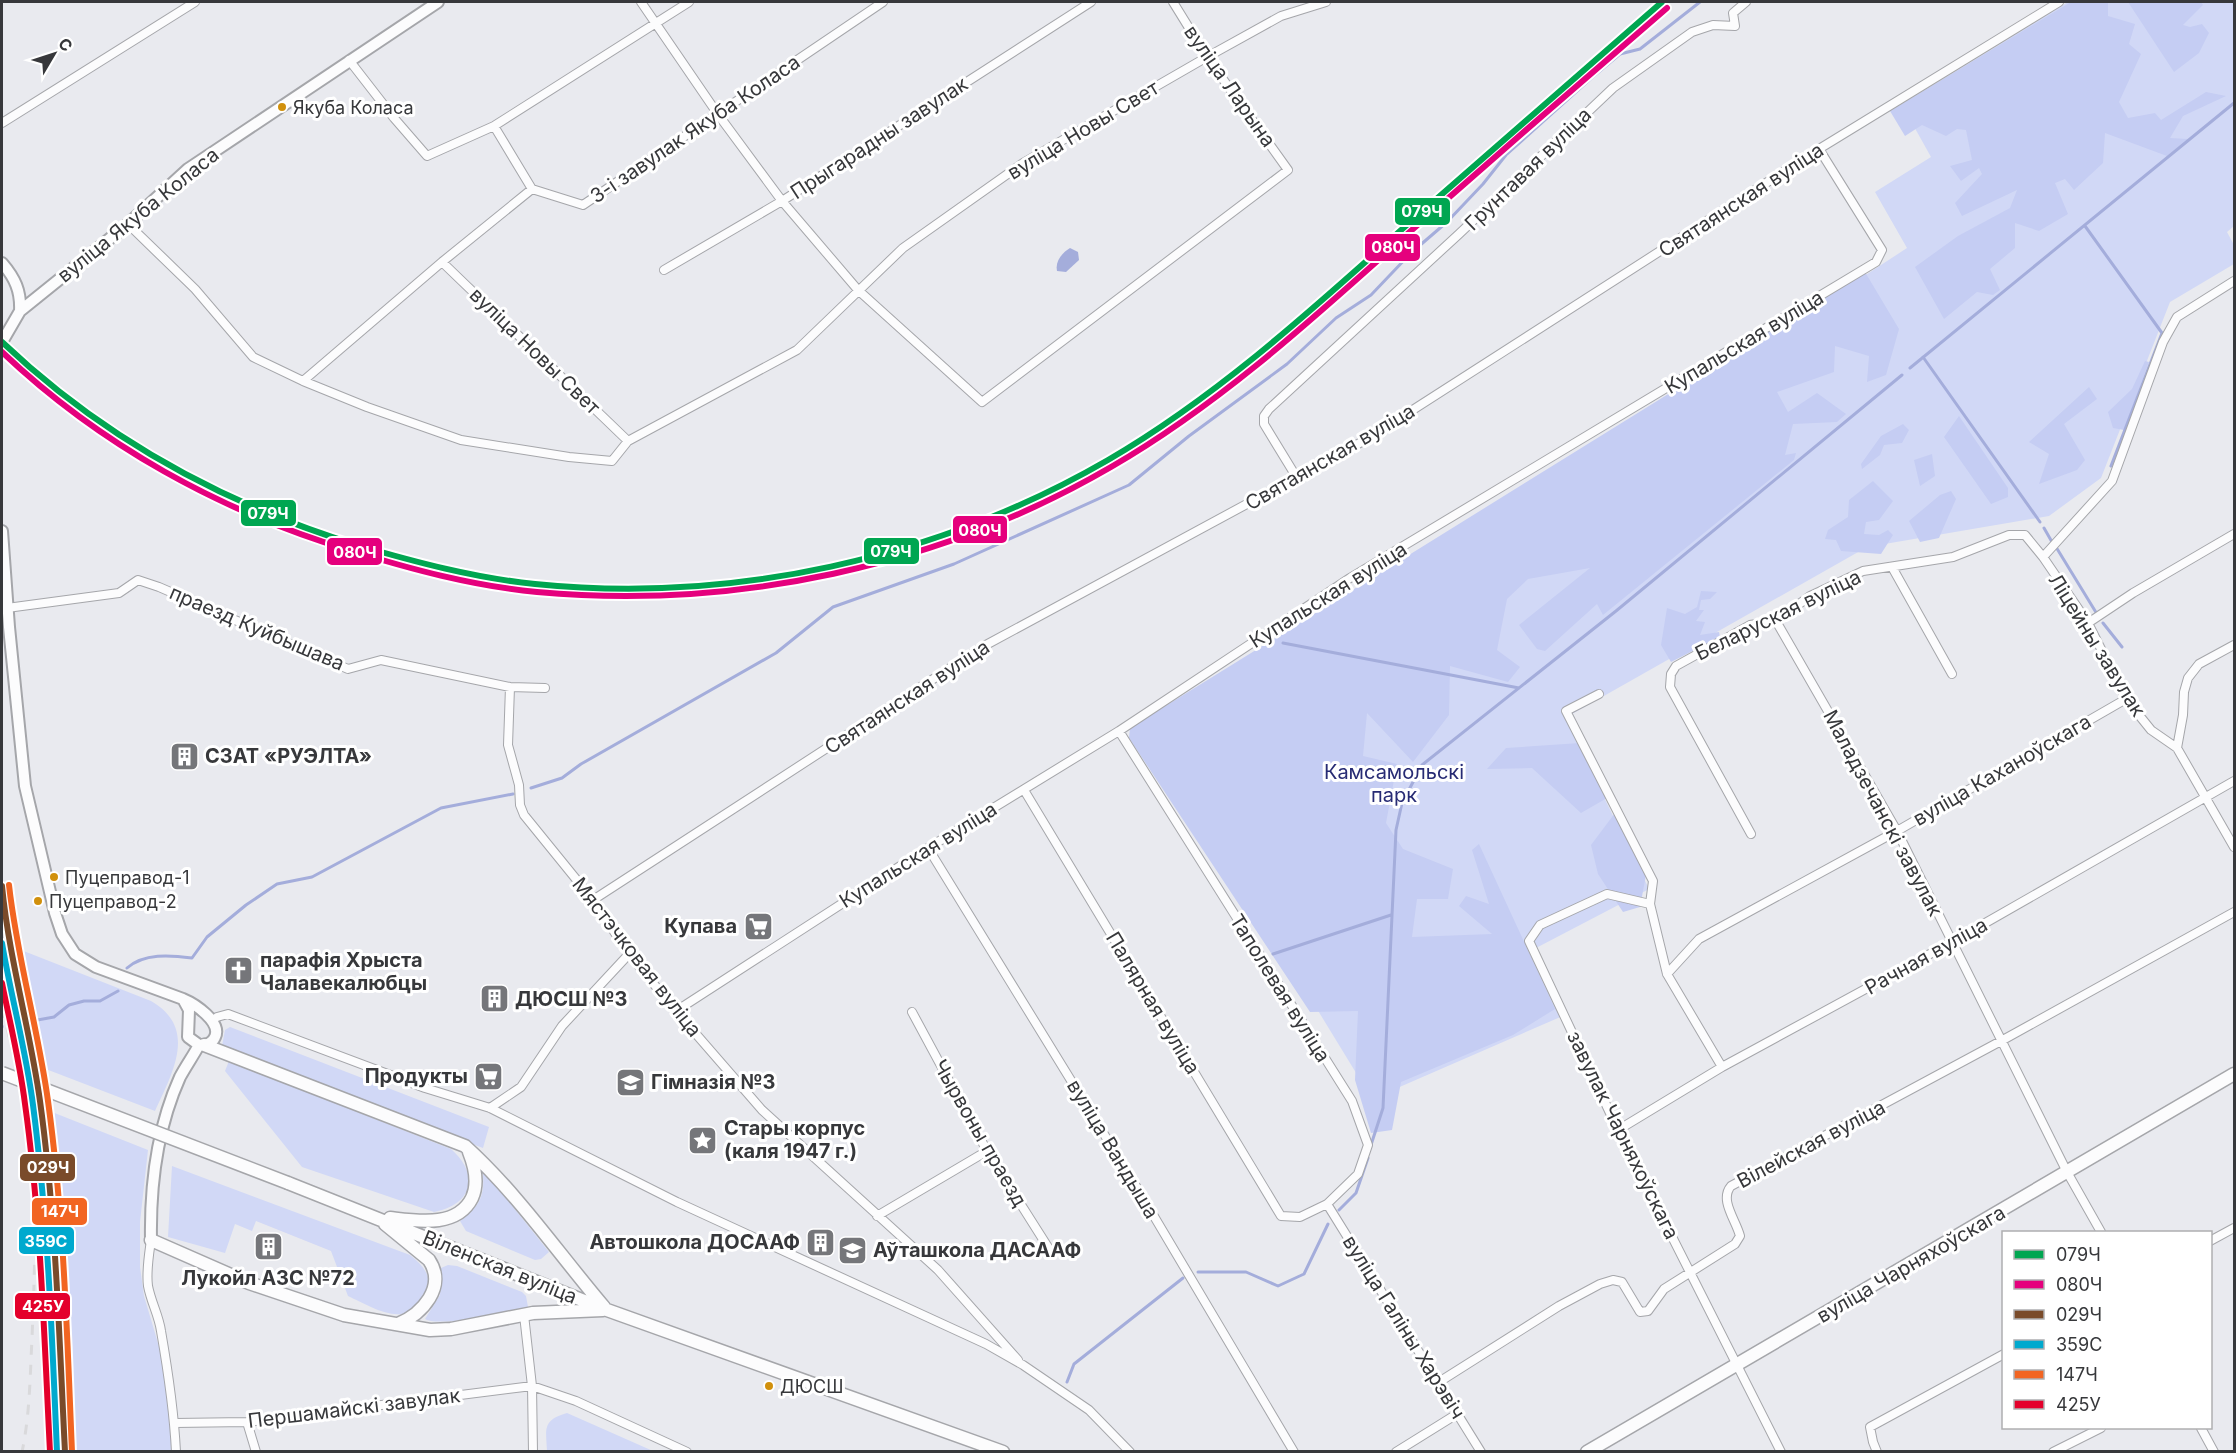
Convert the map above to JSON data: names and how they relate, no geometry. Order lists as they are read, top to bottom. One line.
{"streets":{"main road":["вуліца Якуба Коласа","вуліца Чарняхоўскага","Віленская вуліца"],"street":["вуліца Ларына","3-і завулак Якуба Коласа","вуліца Новы Свет","Прыгарадны завулак","Грунтавая вуліца","Святаянская вуліца","Купальская вуліца","Беларуская вуліца","праезд Куйбышава","Ліцейны завулак","вуліца Каханоўскага","Маладзечанскі завулак","Рачная вуліца","Мястэчковая вуліца","Таполевая вуліца","Палярная вуліца","Чырвоны праезд","завулак Чарняхоўскага","Вілейская вуліца","вуліца Вандыша","вуліца Галіны Харэвіч","Першамайскі завулак"]},"crossings":[["вуліца Ларына","вуліца Новы Свет"],["вуліца Новы Свет","вуліца Якуба Коласа"],["Грунтавая вуліца","Святаянская вуліца"],["Святаянская вуліца","Купальская вуліца"],["Святаянская вуліца","Мястэчковая вуліца"],["Купальская вуліца","Мястэчковая вуліца"],["Купальская вуліца","Таполевая вуліца"],["Купальская вуліца","Палярная вуліца"],["Купальская вуліца","вуліца Вандыша"],["Беларуская вуліца","Ліцейны завулак"],["Беларуская вуліца","Маладзечанскі завулак"],["праезд Куйбышава","Мястэчковая вуліца"],["Ліцейны завулак","вуліца Каханоўскага"],["Ліцейны завулак","Рачная вуліца"],["вуліца Каханоўскага","Маладзечанскі завулак"],["Маладзечанскі завулак","Рачная вуліца"],["Маладзечанскі завулак","Вілейская вуліца"],["Маладзечанскі завулак","вуліца Чарняхоўскага"],["Рачная вуліца","завулак Чарняхоўскага"],["Таполевая вуліца","Палярная вуліца"],["Таполевая вуліца","вуліца Галіны Харэвіч"],["завулак Чарняхоўскага","Вілейская вуліца"],["завулак Чарняхоўскага","вуліца Чарняхоўскага"],["Вілейская вуліца","вуліца Галіны Харэвіч"]],"parks":["Камсамольскі парк"],"places":{"other":["Якуба Коласа","Пуцеправод-1","Пуцеправод-2","ДЮСШ"],"building":["СЗАТ «РУЭЛТА»","ДЮСШ №3","Автошкола ДОСААФ","Лукойл АЗС №72"],"supermarket":["Купава","Продукты"],"church":["парафія Хрыста Чалавекалюбцы"],"school or university":["Гімназія №3","Аўташкола ДАСААФ"],"place":["Стары корпус (каля 1947 г.)"]},"lines":["transit line 079Ч","transit line 080Ч","transit line 147Ч","transit line 029Ч","transit line 359С","transit line 425У"],"legend":["079Ч","080Ч","029Ч","359С","147Ч","425У"],"north":"top right"}
